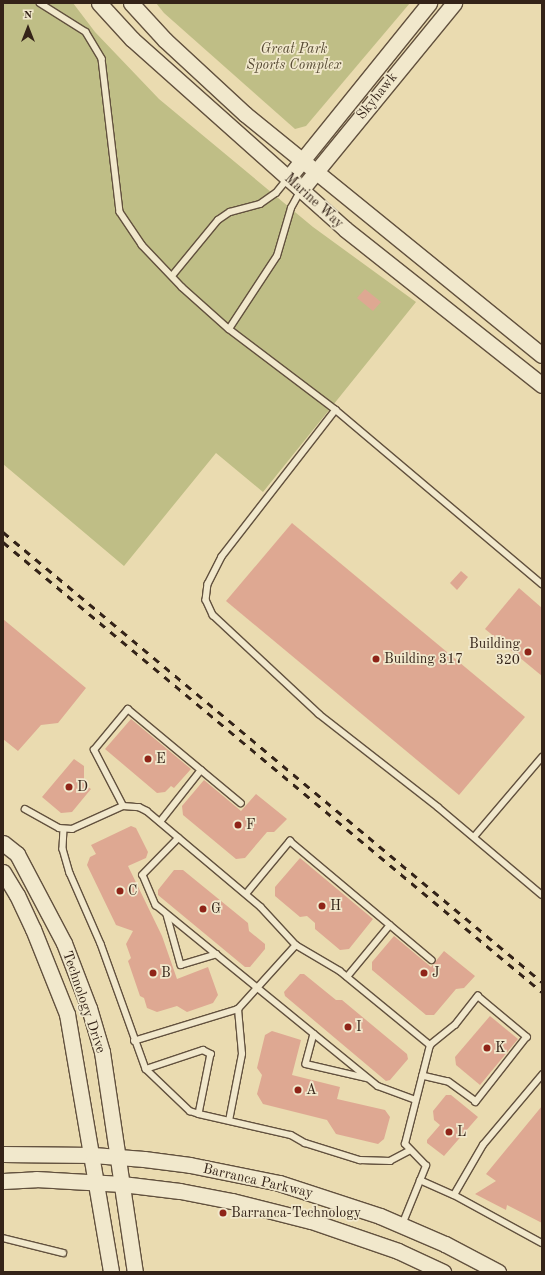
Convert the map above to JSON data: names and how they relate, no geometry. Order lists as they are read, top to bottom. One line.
{"streets":{"main road":["Skyhawk","Marine Way","Technology Drive","Barranca Parkway"]},"crossings":[["Skyhawk","Marine Way"],["Technology Drive","Barranca Parkway"]],"parks":["Great Park Sports Complex"],"places":["Building 320","Building 317","E","D","F","C","H","G","B","J","I","K","A","L","Barranca-Technology"],"north":"top"}
